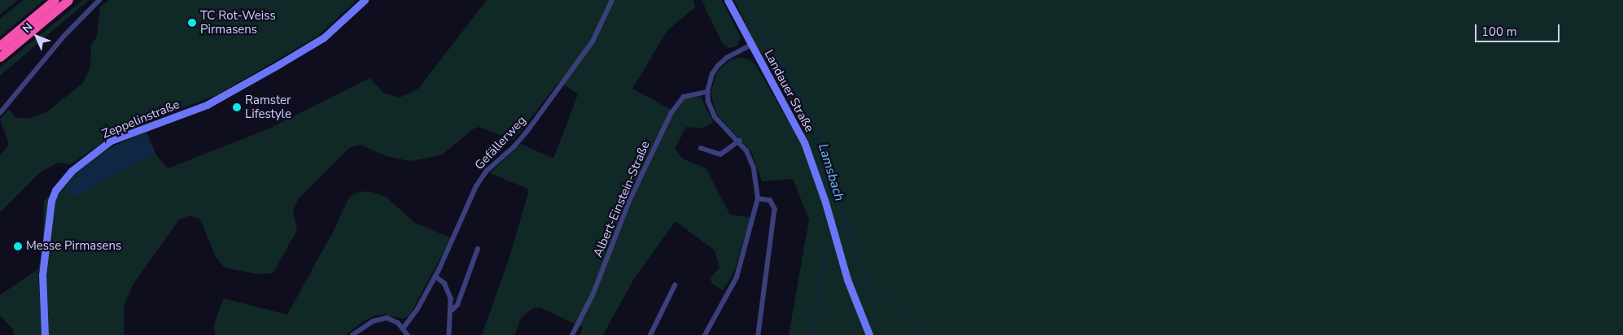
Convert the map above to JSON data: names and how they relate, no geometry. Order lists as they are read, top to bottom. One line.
{"streets":{"street":["Landauer Straße","Zeppelinstraße","Gefällerweg","Albert-Einstein-Straße"]},"water":["Lamsbach"],"places":["TC Rot-Weiss Pirmasens","Ramster Lifestyle","Messe Pirmasens"],"scale_bar":"100 m","north":"top left"}
